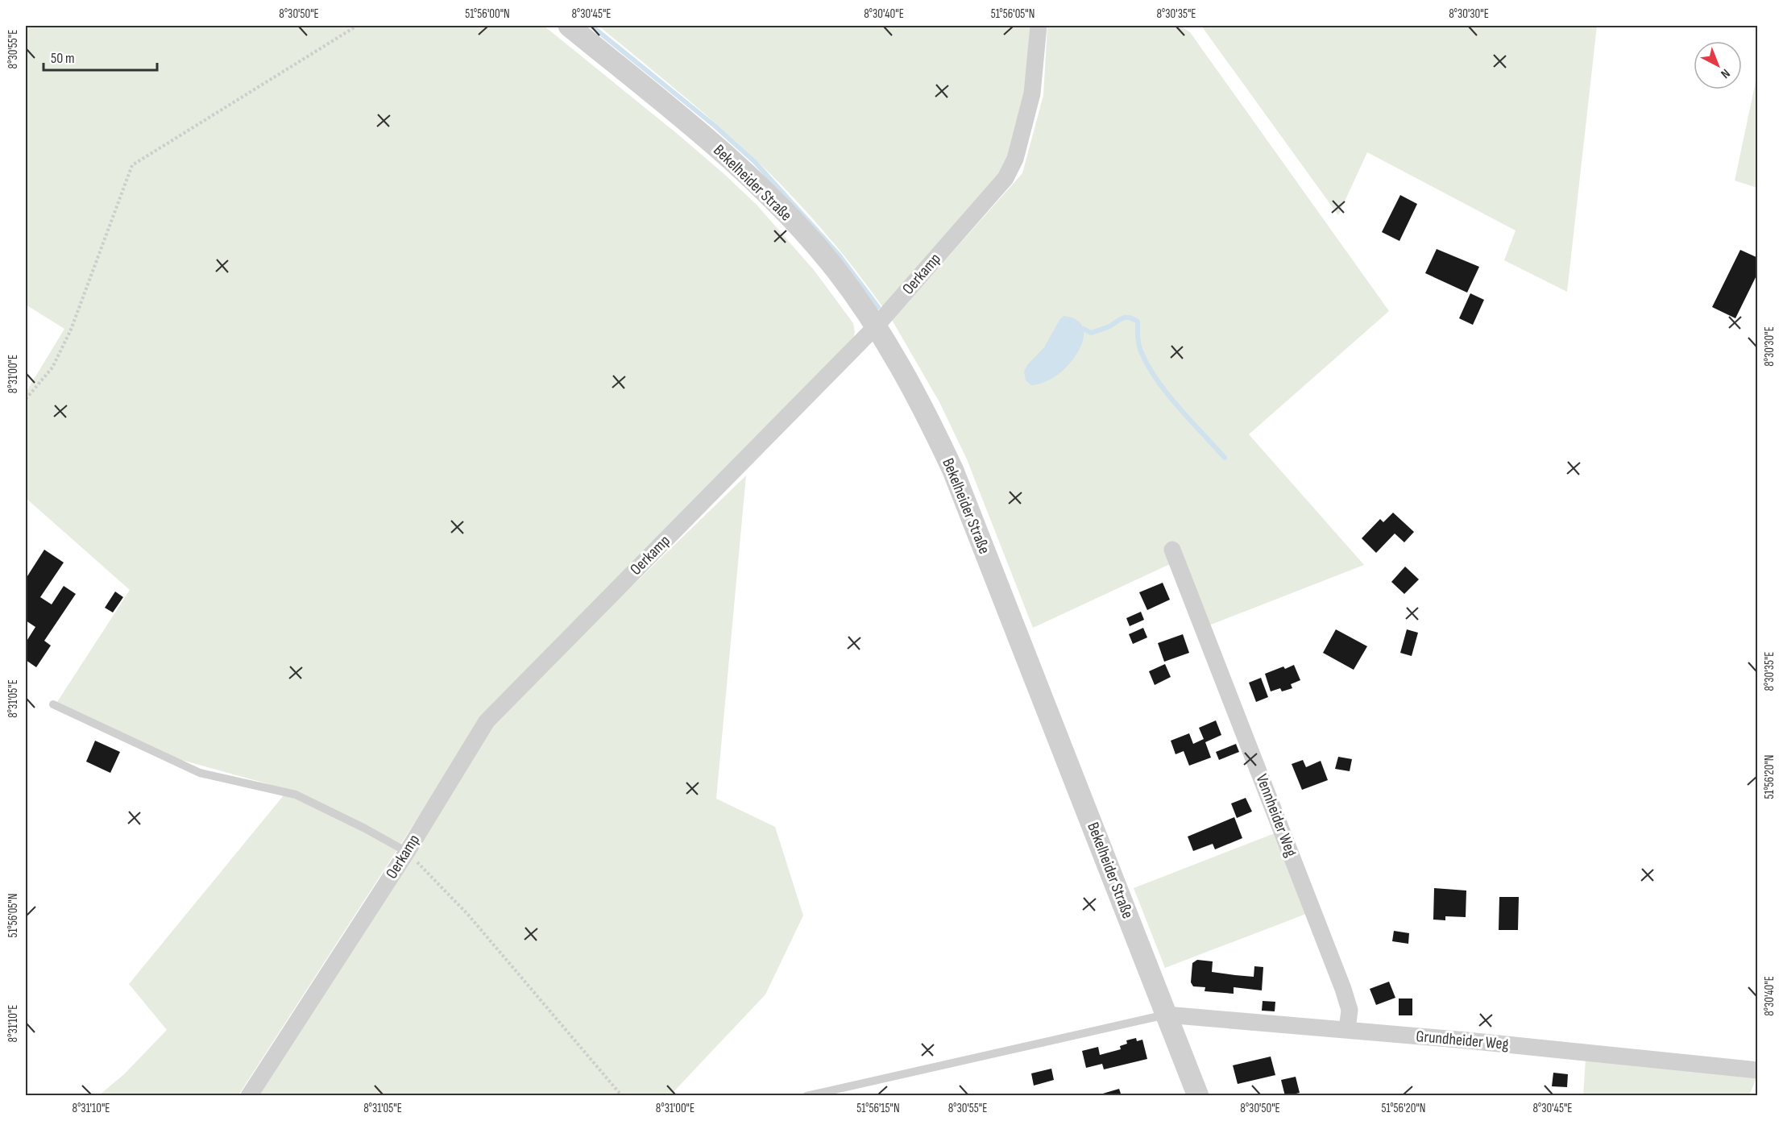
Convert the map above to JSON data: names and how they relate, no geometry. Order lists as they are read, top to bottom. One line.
{"streets":{"street":["Bekelheider Straße","Oerkamp","Vennheider Weg","Grundheider Weg"]},"crossings":[["Bekelheider Straße","Oerkamp"],["Bekelheider Straße","Grundheider Weg"],["Vennheider Weg","Grundheider Weg"]],"scale_bar":"50 m","north":"bottom right","coordinates":["8°30'50\"E","51°56'00\"N","8°30'45\"E","8°30'40\"E","51°56'05\"N","8°30'35\"E","8°30'30\"E","8°30'55\"E","8°31'00\"E","8°31'05\"E","51°56'20\"N","8°31'10\"E","51°56'15\"N"]}
